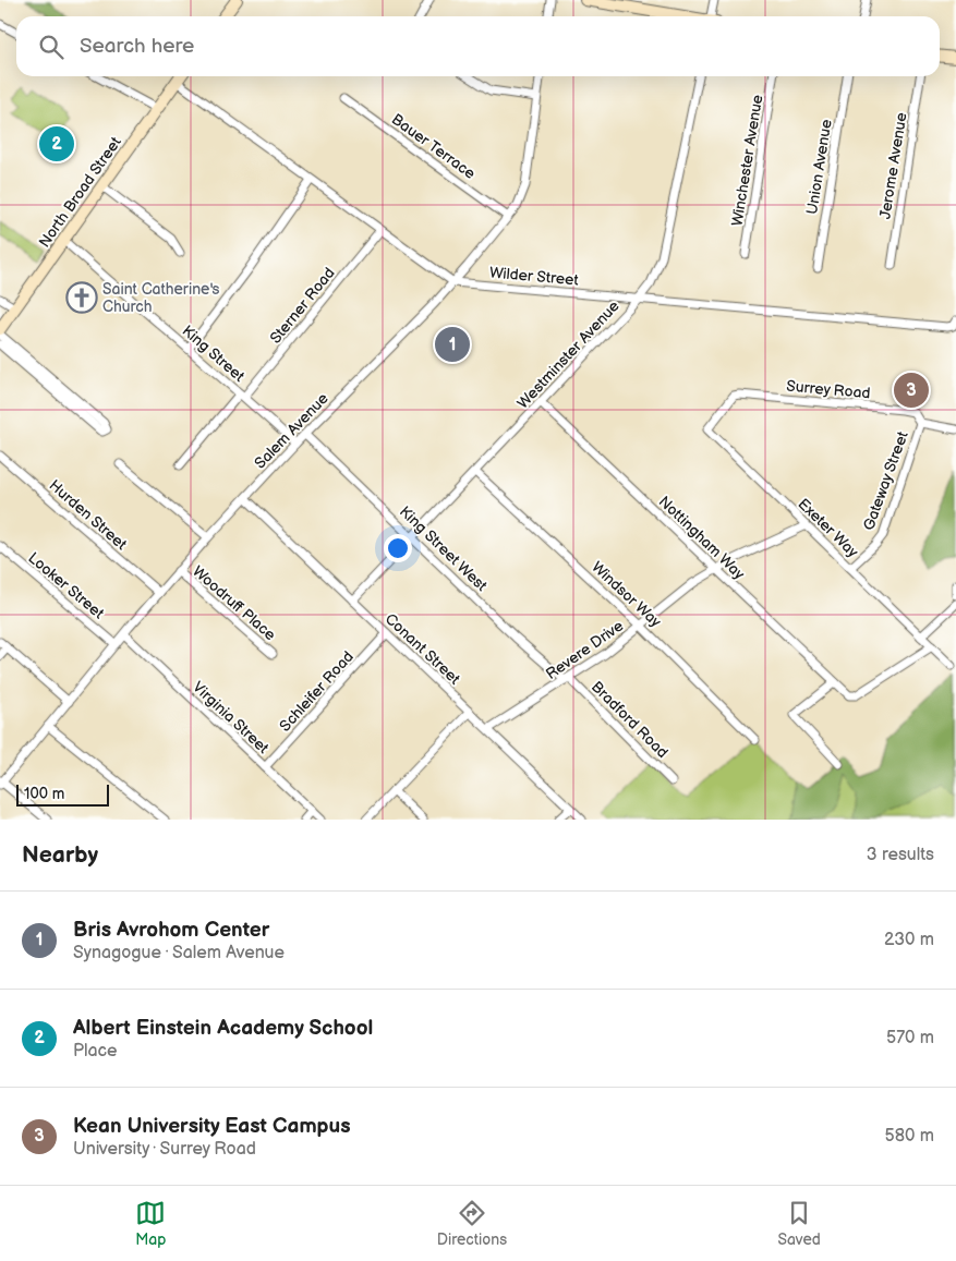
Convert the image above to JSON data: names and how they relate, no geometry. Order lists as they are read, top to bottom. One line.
{"streets":{"main road":["North Broad Street"],"street":["Bauer Terrace","Winchester Avenue","Jerome Avenue","Union Avenue","Wilder Street","Sterner Road","King Street","Westminster Avenue","Surrey Road","Salem Avenue","Gateway Street","Hurden Street","Exeter Way","Nottingham Way","King Street West","Looker Street","Windsor Way","Woodruff Place","Conant Street","Revere Drive","Schleifer Road","Virginia Street","Bradford Road"]},"crossings":[["Bauer Terrace","Salem Avenue"],["North Broad Street","King Street"],["Wilder Street","Westminster Avenue"],["Wilder Street","Salem Avenue"],["Sterner Road","King Street"],["King Street","Salem Avenue"],["Westminster Avenue","Nottingham Way"],["Westminster Avenue","King Street West"],["Westminster Avenue","Windsor Way"],["Westminster Avenue","Conant Street"],["Surrey Road","Gateway Street"],["Surrey Road","Exeter Way"],["Salem Avenue","Hurden Street"],["Salem Avenue","King Street West"],["Salem Avenue","Looker Street"],["Salem Avenue","Woodruff Place"],["Salem Avenue","Conant Street"],["Salem Avenue","Virginia Street"],["Gateway Street","Exeter Way"],["Exeter Way","Nottingham Way"],["Exeter Way","Revere Drive"],["Nottingham Way","Revere Drive"],["King Street West","Revere Drive"],["King Street West","Bradford Road"],["Windsor Way","Revere Drive"],["Conant Street","Revere Drive"],["Conant Street","Schleifer Road"],["Revere Drive","Bradford Road"],["Schleifer Road","Virginia Street"]],"places":{"church":["Saint Catherine's Church"]},"scale_bar":"100 m","page":{"search":"Search here","pins":["2","1","3"],"scale":"100 m","heading":["Nearby","3 results"],"list":[{"mark":"1","name":"Bris Avrohom Center","note":"Synagogue · Salem Avenue","value":"230 m"},{"mark":"2","name":"Albert Einstein Academy School","note":"Place","value":"570 m"},{"mark":"3","name":"Kean University East Campus","note":"University · Surrey Road","value":"580 m"}],"nav":["Map","Directions","Saved"]}}
